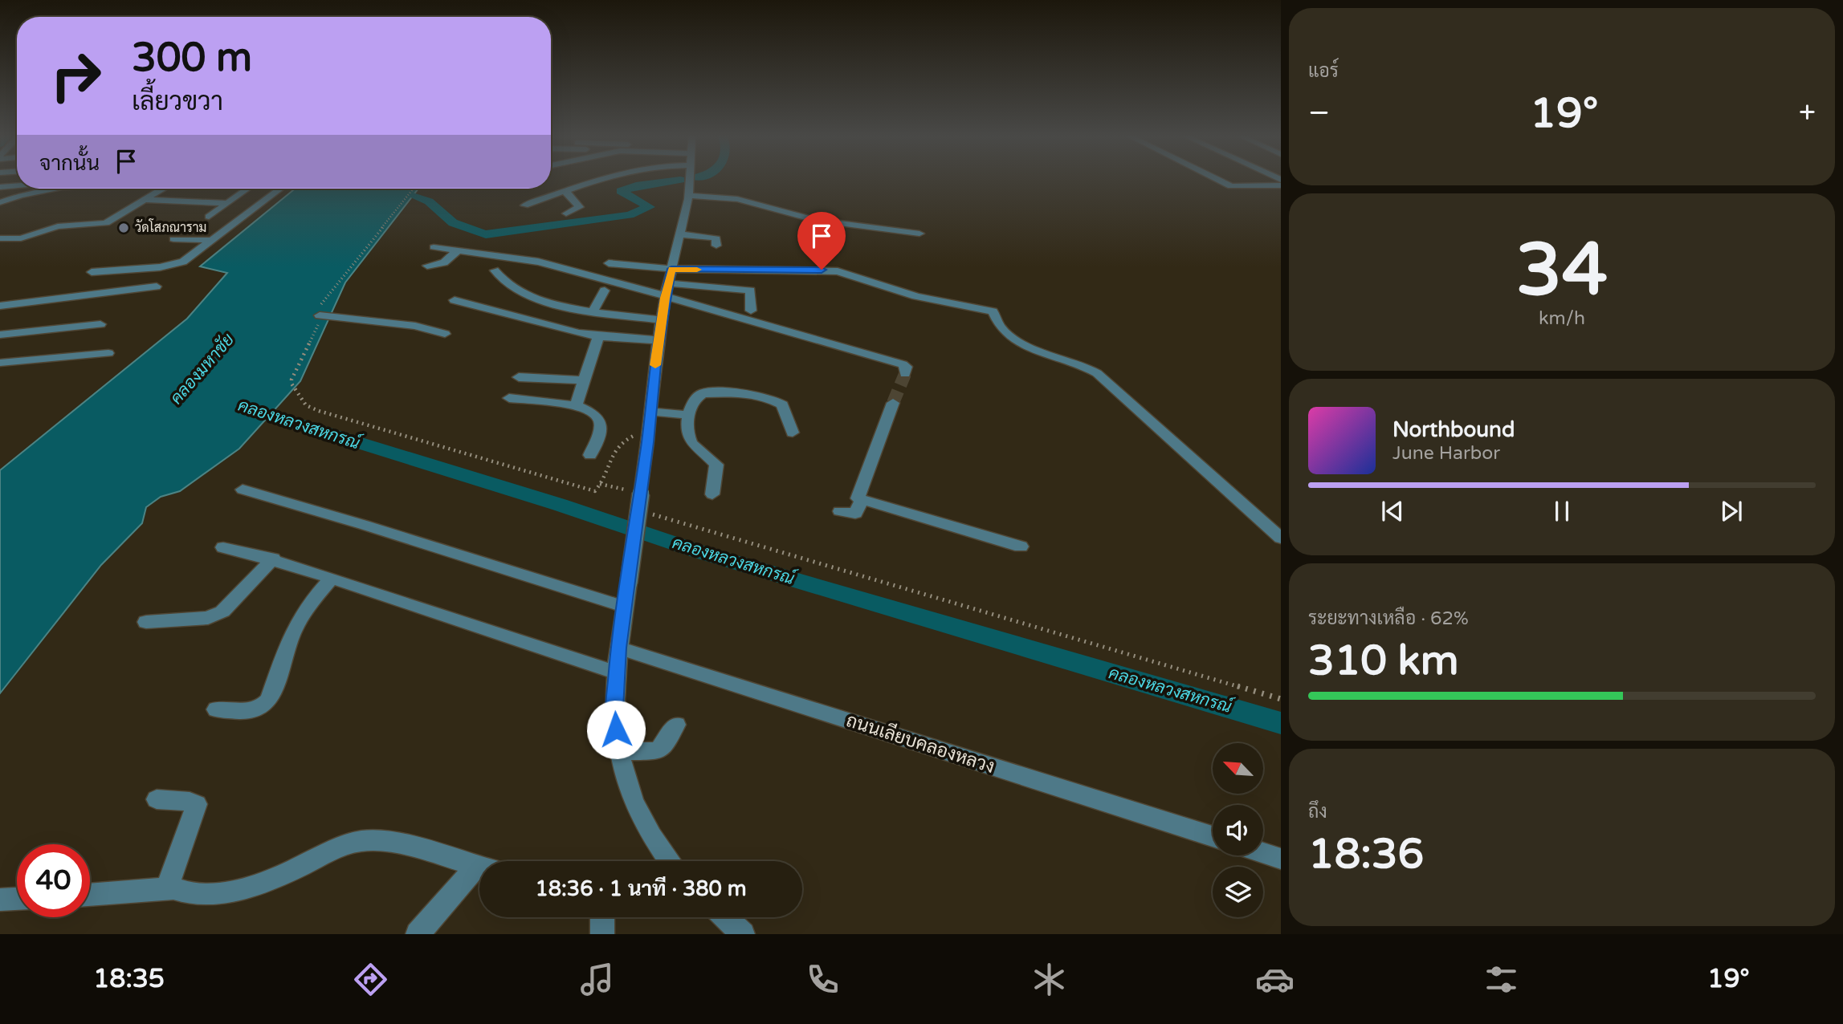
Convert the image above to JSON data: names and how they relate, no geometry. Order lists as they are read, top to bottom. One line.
{"streets":{"street":["ถนนเลียบคลองหลวง"]},"water":["คลองมหาชัย","คลองหลวงสหกรณ์"],"places":["วัดโสภณาราม"],"north":"top left","page":{"tile":["แอร์",["34","km/h"],["ระยะทางเหลือ · 62%","310 km"],["ถึง","18:36"]],"turn":["300 m","เลี้ยวขวา"],"heat":["−","19°","+"],"then":"จากนั้น","song":["Northbound","June Harbor"],"limit":"40","trip":"18:36 · 1 นาที · 380 m","tabs":["18:35","19°"]}}
